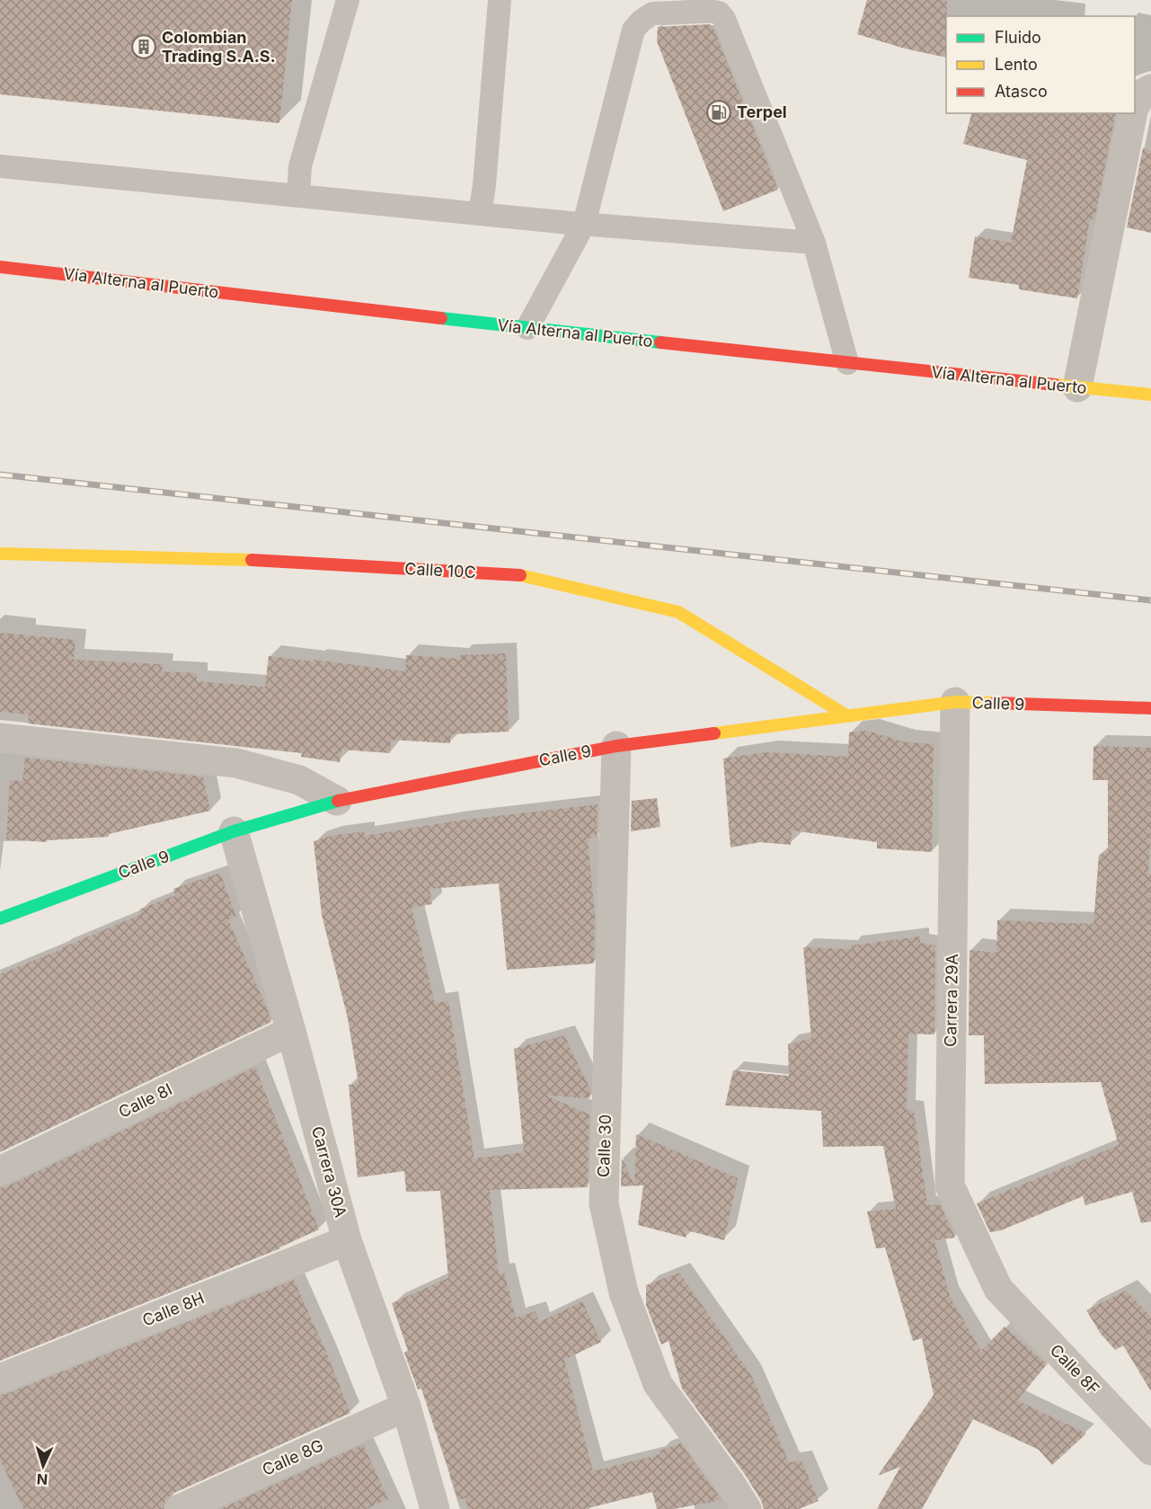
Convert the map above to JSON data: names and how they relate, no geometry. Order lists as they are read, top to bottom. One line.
{"streets":{"street":["Vía Alterna al Puerto","Calle 10C","Calle 9","Carrera 29A","Calle 8I","Calle 30","Carrera 30A","Calle 8H","Calle 8F","Calle 8G"]},"crossings":[["Calle 10C","Calle 9"],["Calle 9","Carrera 29A"],["Calle 9","Calle 30"],["Calle 9","Carrera 30A"],["Carrera 29A","Calle 8F"],["Calle 8I","Carrera 30A"],["Carrera 30A","Calle 8H"],["Carrera 30A","Calle 8G"]],"places":{"building":["Colombian Trading S.A.S."],"fuel station":["Terpel"]},"legend":["Fluido","Lento","Atasco"],"north":"bottom"}
